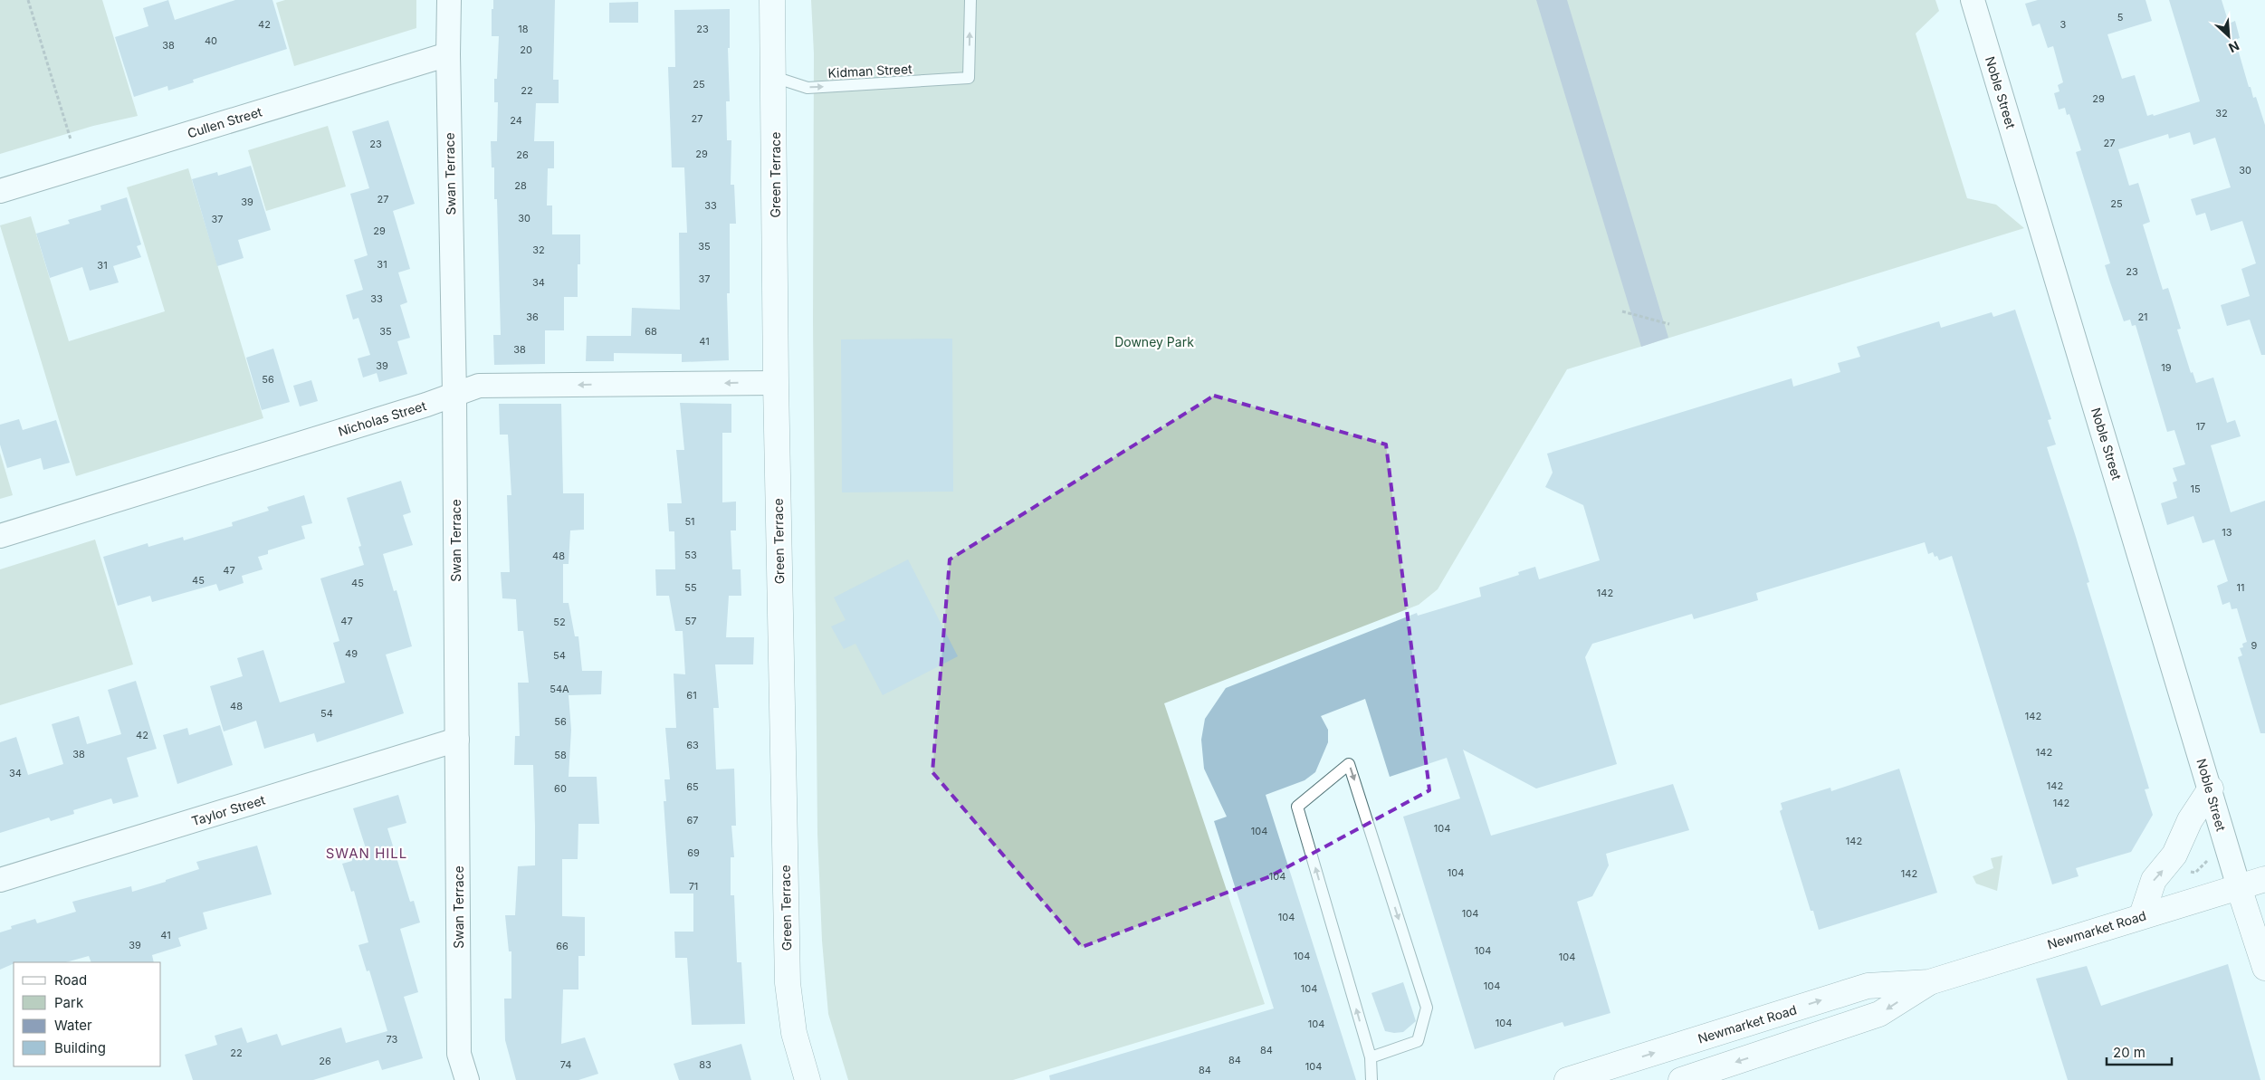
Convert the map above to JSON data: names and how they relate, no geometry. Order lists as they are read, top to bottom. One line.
{"streets":{"main road":["Green Terrace","Newmarket Road"],"street":["Noble Street","Cullen Street","Swan Terrace","Nicholas Street","Taylor Street"],"lane":["Kidman Street"]},"crossings":[["Kidman Street","Green Terrace"],["Noble Street","Newmarket Road"],["Cullen Street","Swan Terrace"],["Swan Terrace","Nicholas Street"],["Swan Terrace","Taylor Street"],["Green Terrace","Nicholas Street"]],"one_way":["Nicholas Street"],"districts":["SWAN HILL"],"parks":["Downey Park"],"house_numbers":["5","42","3","18","23","40","38","20","25","22","29","32","27","24","27","23","29","26","30","28","27","39","25","33","30","37","29","35","32","31","31","23","37","34","33","36","21","35","68","41","38","39","19","56","17","15","51","13","53","48","47","45","45","55","11","142","47","57","52","9","49","54","54A","61","48","54","142","56","42","63","142","38","58","34","142","65","60","142","67","104","104","142","69","104","142","104","71","104","104","41","39","66","104","104","104","104","104","104","104","73","84","22","84","26","74","83","104","84"],"legend":["Road","Park","Water","Building"],"scale_bar":"20 m","north":"bottom right"}
